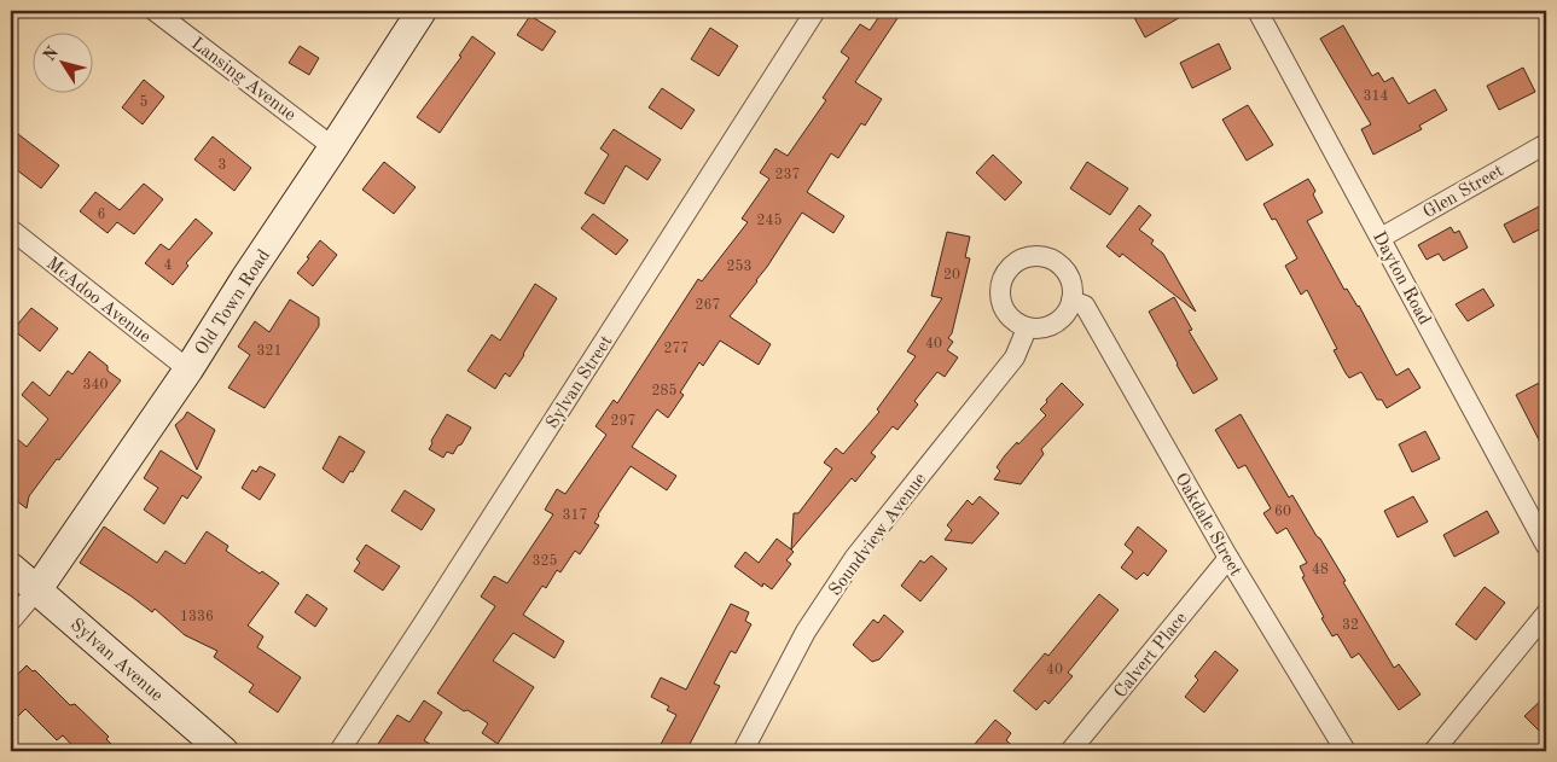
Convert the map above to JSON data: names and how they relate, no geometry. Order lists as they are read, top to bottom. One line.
{"streets":{"main road":["Old Town Road","Sylvan Avenue"],"street":["Lansing Avenue","Glen Street","Dayton Road","McAdoo Avenue","Sylvan Street","Oakdale Street","Soundview Avenue","Calvert Place"]},"crossings":[["Lansing Avenue","Old Town Road"],["Glen Street","Dayton Road"],["McAdoo Avenue","Old Town Road"],["Old Town Road","Sylvan Avenue"],["Oakdale Street","Soundview Avenue"],["Oakdale Street","Calvert Place"]],"house_numbers":["314","5","3","237","6","245","4","253","20","267","40","277","321","340","285","297","60","317","325","48","1336","32","40"],"north":"top left"}
